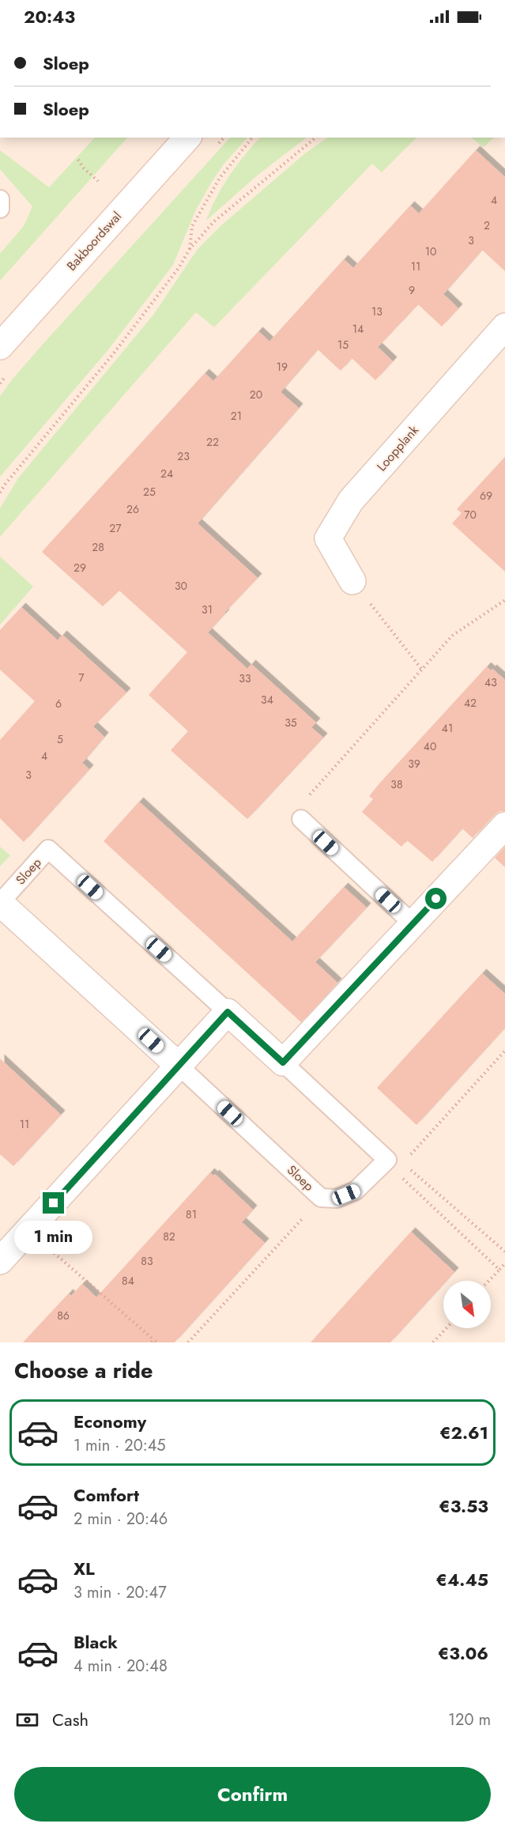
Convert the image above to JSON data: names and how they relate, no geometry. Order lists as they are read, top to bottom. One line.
{"streets":{"street":["Bakboordswal","Loopplank","Sloep"]},"house_numbers":["4","2","3","10","11","9","13","14","15","19","20","21","22","23","24","25","69","26","70","27","28","29","30","31","7","33","43","34","42","6","35","41","5","40","4","39","3","38","11","81","82","83","84","86"],"north":"bottom right","page":{"status":"20:43","banner":["Sloep","Sloep"],"bubble":"1 min","heading":"Choose a ride","list":[{"name":"Economy","note":"1 min · 20:45","value":"€2.61"},{"name":"Comfort","note":"2 min · 20:46","value":"€3.53"},{"name":"XL","note":"3 min · 20:47","value":"€4.45"},{"name":"Black","note":"4 min · 20:48","value":"€3.06"}],"pay":["Cash","120 m"],"buttons":"Confirm"}}
